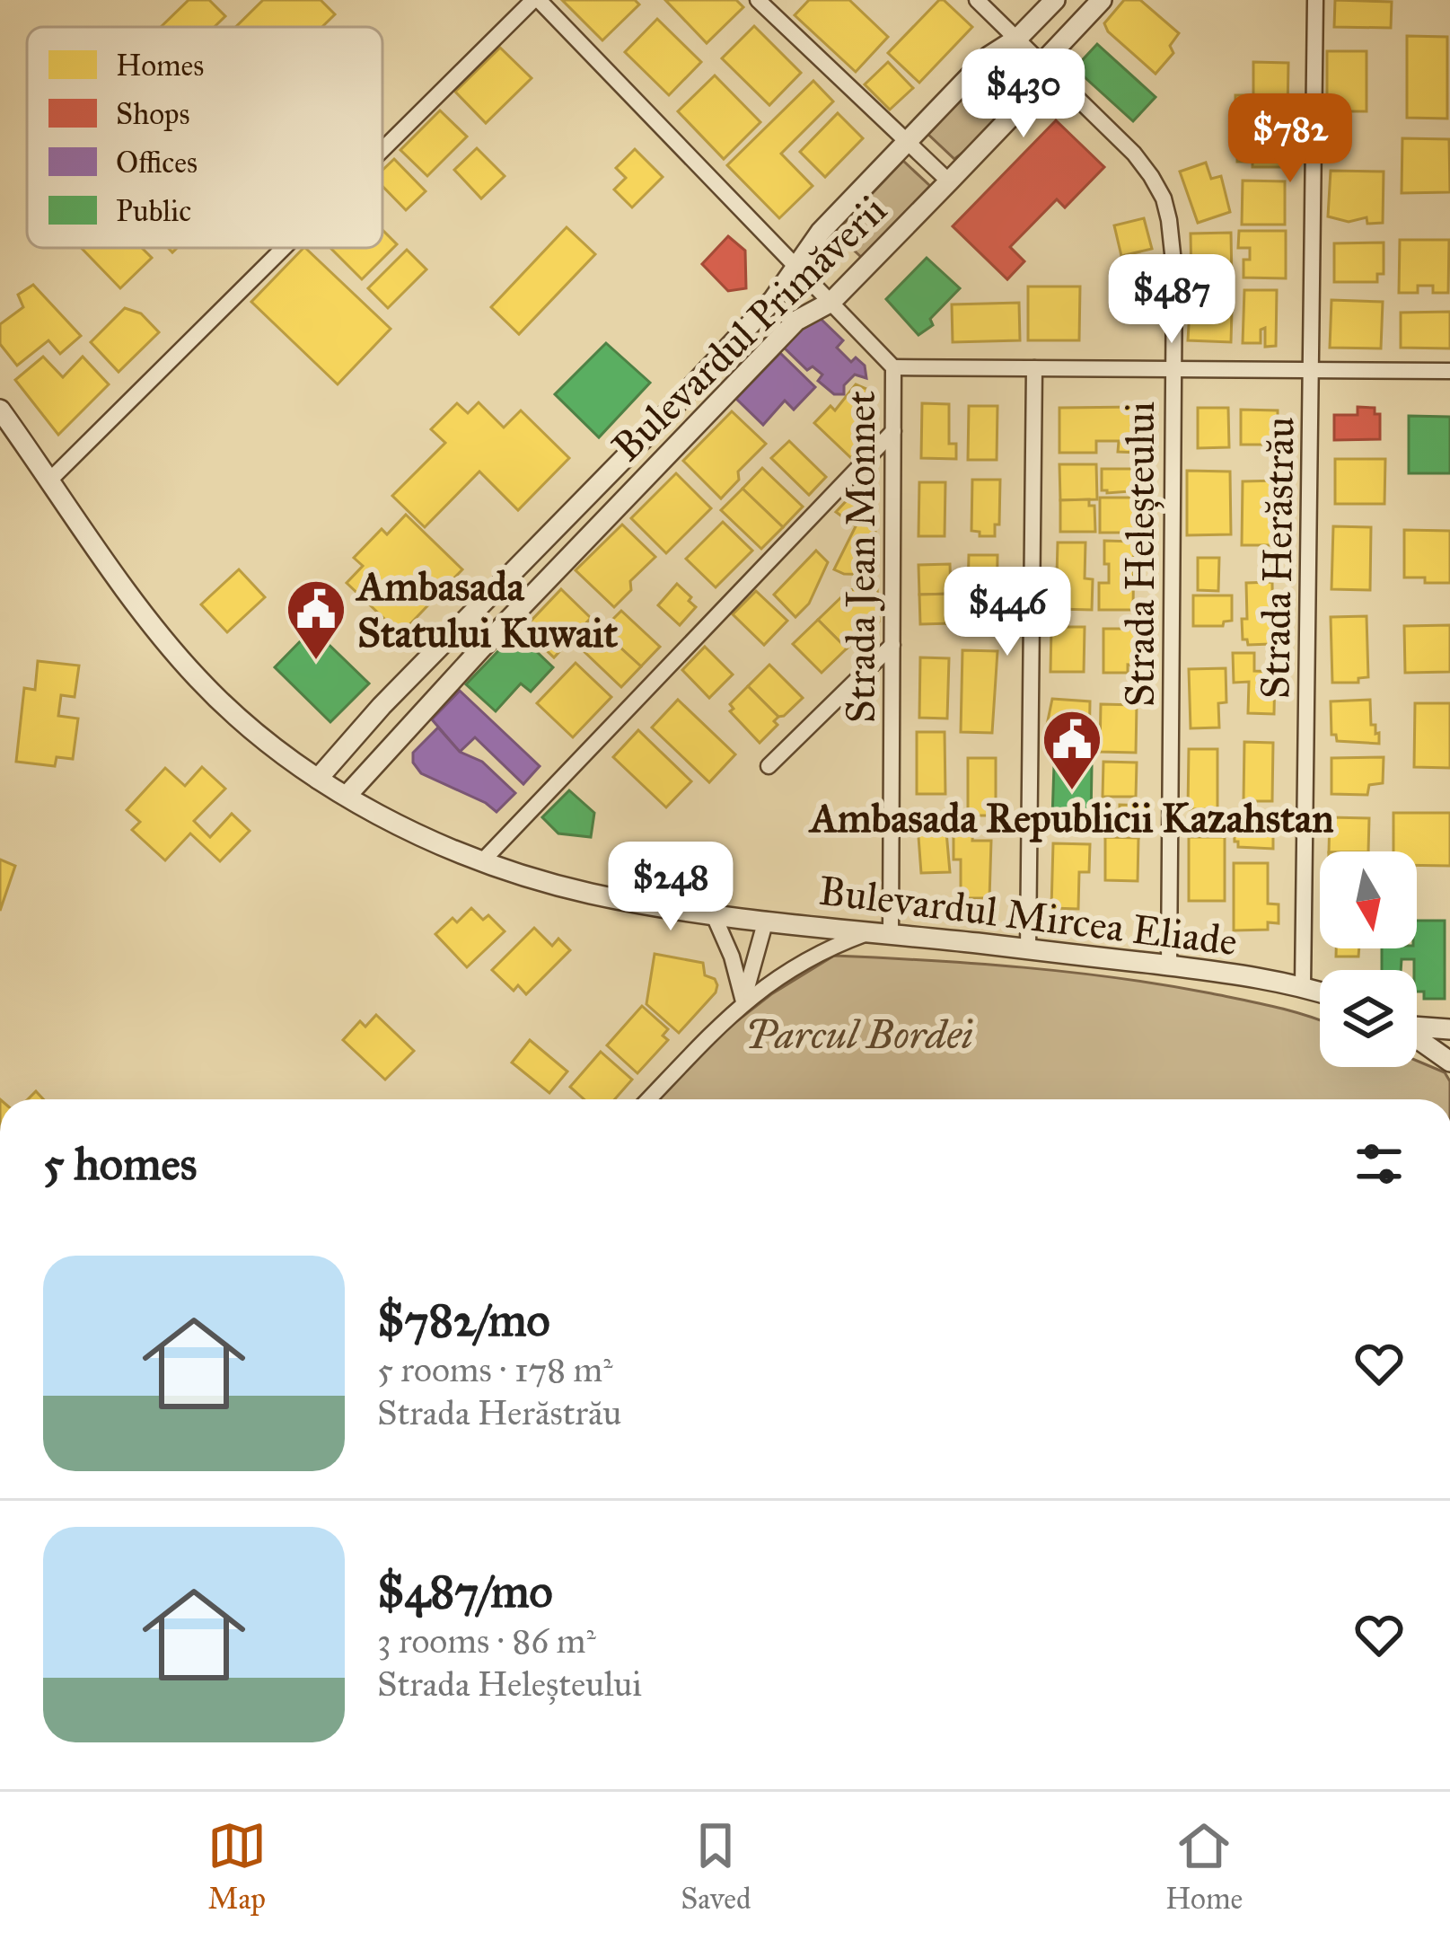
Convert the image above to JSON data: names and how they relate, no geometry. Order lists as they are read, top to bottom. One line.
{"streets":{"street":["Bulevardul Primăverii","Strada Heleșteului","Strada Jean Monnet","Strada Herăstrău","Bulevardul Mircea Eliade"]},"crossings":[["Bulevardul Primăverii","Strada Heleșteului"],["Bulevardul Primăverii","Strada Jean Monnet"],["Bulevardul Primăverii","Bulevardul Mircea Eliade"],["Strada Heleșteului","Bulevardul Mircea Eliade"],["Strada Jean Monnet","Bulevardul Mircea Eliade"],["Strada Herăstrău","Bulevardul Mircea Eliade"]],"parks":["Parcul Bordei"],"places":{"public building":["Ambasada Statului Kuwait","Ambasada Republicii Kazahstan"]},"legend":["Homes","Shops","Offices","Public"],"north":"bottom","page":{"price":["$430","$782","$487","$446","$248"],"heading":"5 homes","list":[{"name":"$782/mo","note":"5 rooms · 178 m² · Strada Herăstrău"},{"name":"$487/mo","note":"3 rooms · 86 m² · Strada Heleșteului"}],"tabs":["Map","Saved","Home"]}}
